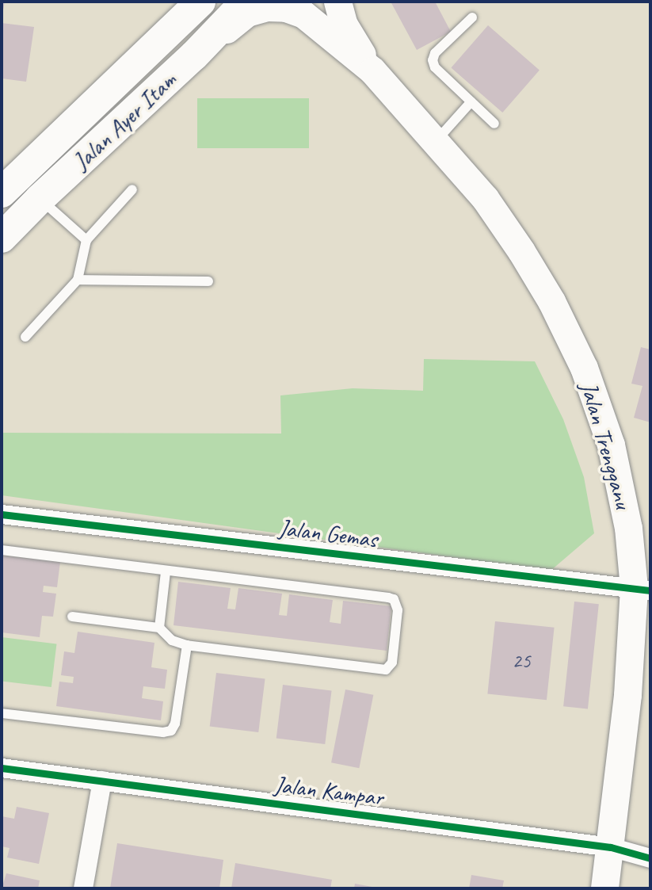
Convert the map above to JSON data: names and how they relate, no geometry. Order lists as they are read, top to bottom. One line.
{"streets":{"main road":["Jalan Ayer Itam","Jalan Trengganu"],"street":["Jalan Gemas","Jalan Kampar"]},"crossings":[["Jalan Ayer Itam","Jalan Trengganu"],["Jalan Trengganu","Jalan Gemas"],["Jalan Trengganu","Jalan Kampar"]],"house_numbers":["25"]}
